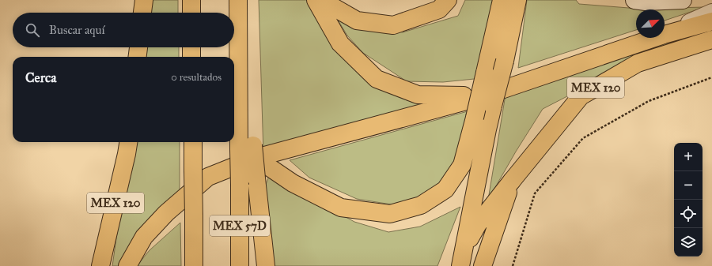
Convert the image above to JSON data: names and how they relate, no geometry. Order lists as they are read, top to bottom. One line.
{"streets":{"main road":["MEX 120","MEX 57D"]},"north":"top right","page":{"search":"Buscar aquí","heading":["Cerca","0 resultados"],"map_buttons":["+","−"]}}
